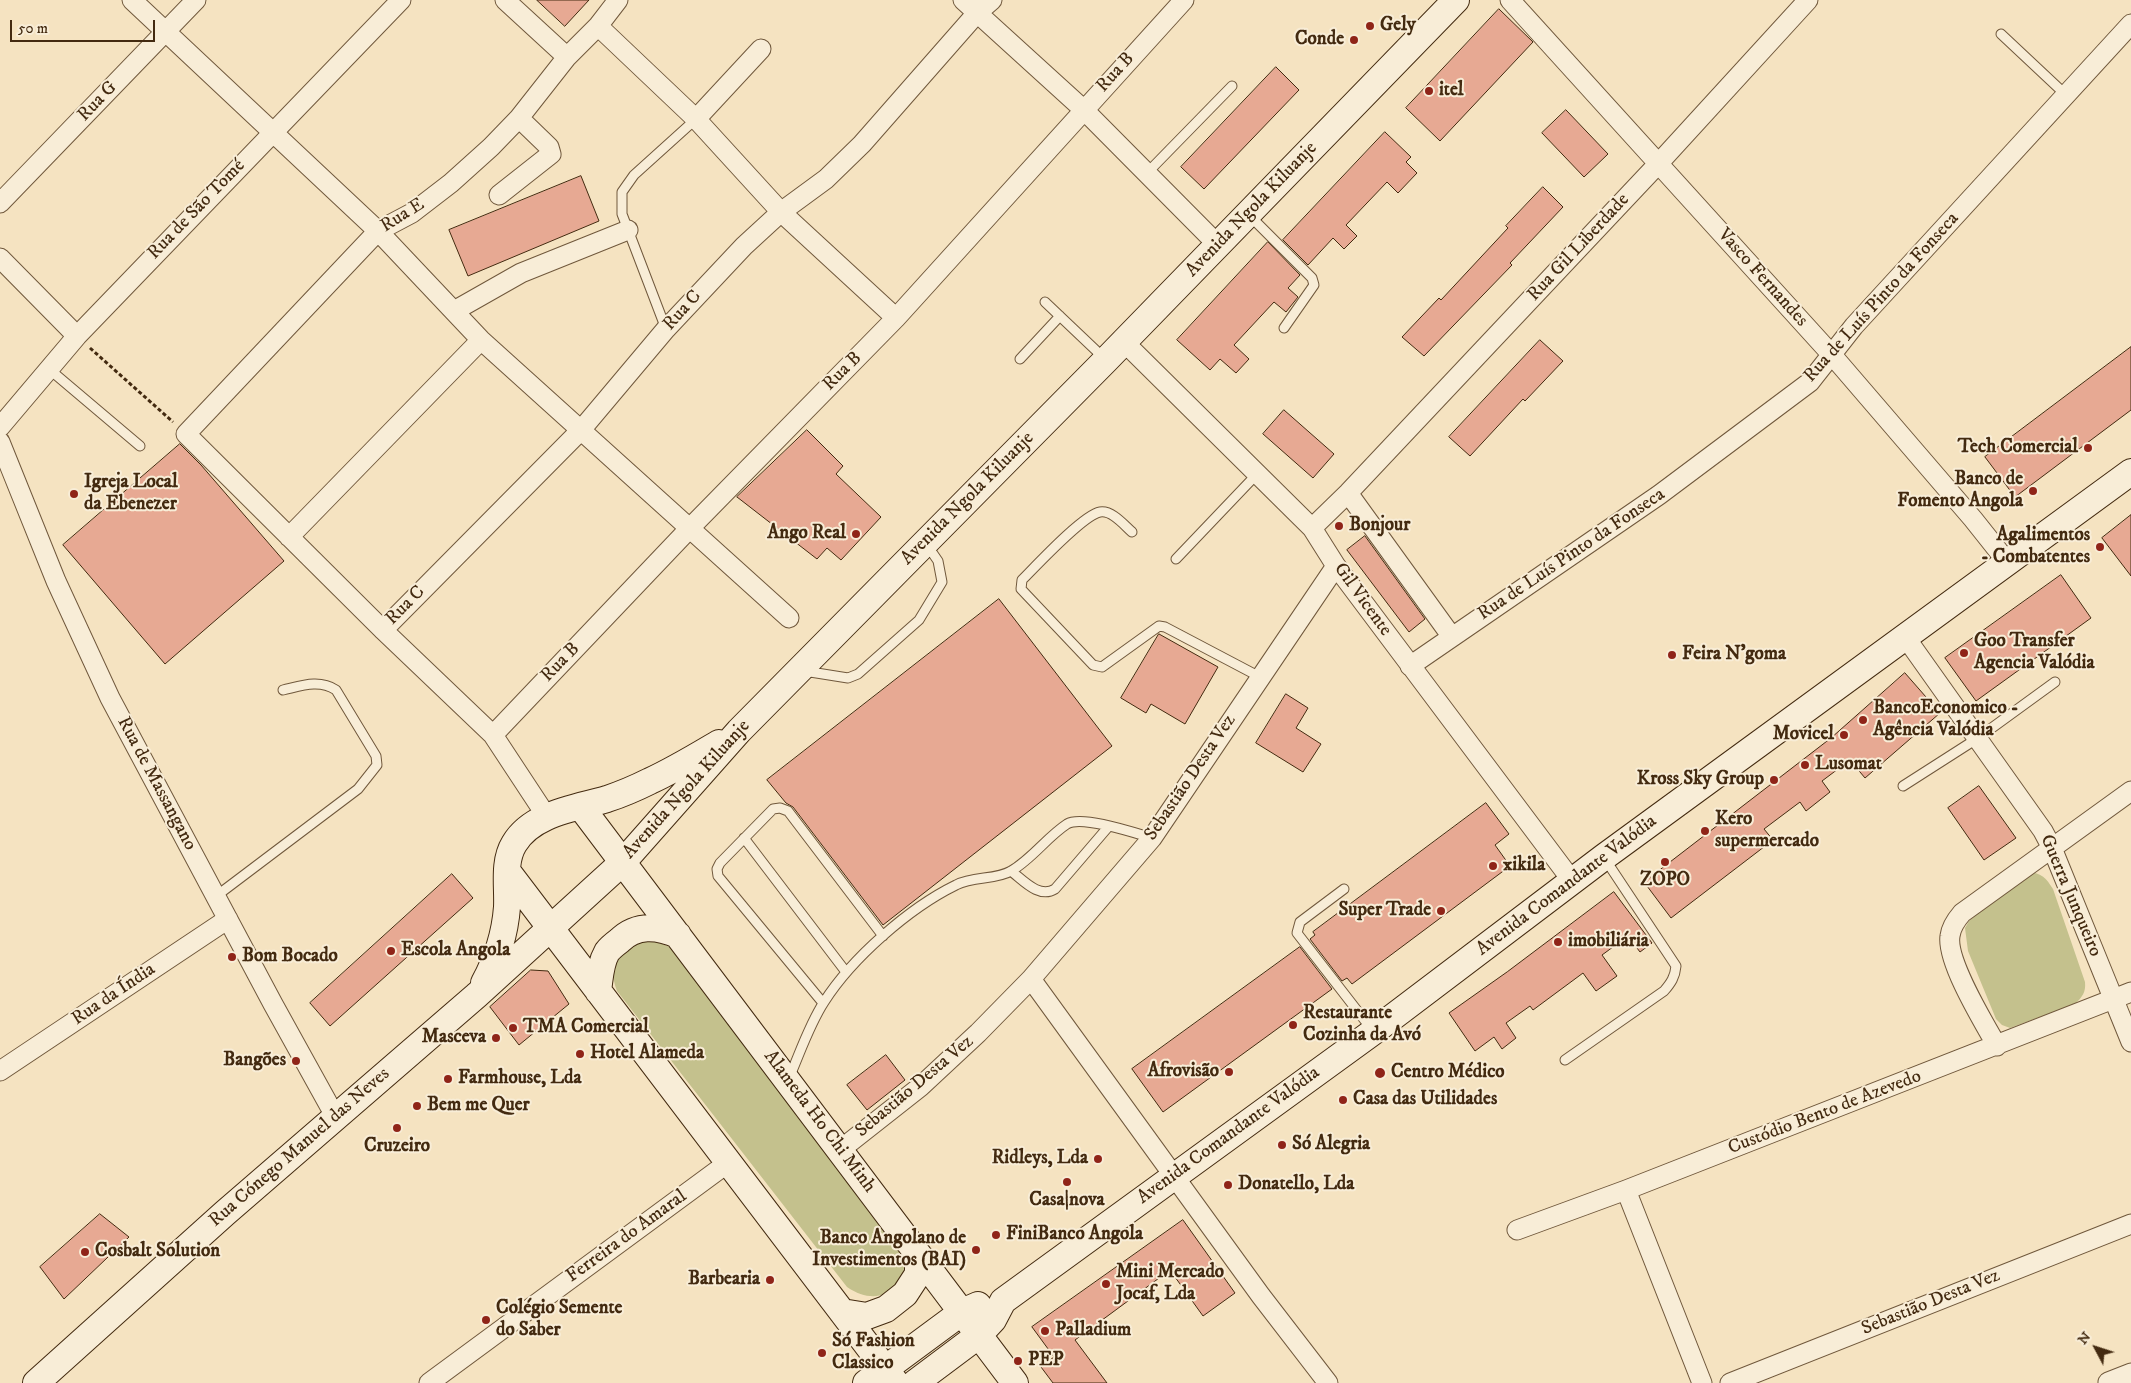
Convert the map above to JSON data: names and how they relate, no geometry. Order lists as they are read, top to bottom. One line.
{"streets":{"main road":["Avenida Ngola Kiluanje","Avenida Comandante Valódia","Alameda Ho Chi Minh","Rua Cónego Manuel das Neves"],"street":["Rua B","Rua G","Rua de São Tomé","Rua E","Rua Gil Liberdade","Vasco Fernandes","Rua de Luís Pinto da Fonseca","Rua C","Gil Vicente","Sebastião Desta Vez","Rua de Massangano","Guerra Junqueiro","Rua da Índia","Custódio Bento de Azevedo","Ferreira do Amaral"]},"crossings":[["Avenida Ngola Kiluanje","Gil Vicente"],["Avenida Ngola Kiluanje","Alameda Ho Chi Minh"],["Avenida Ngola Kiluanje","Rua Cónego Manuel das Neves"],["Rua Gil Liberdade","Vasco Fernandes"],["Rua Gil Liberdade","Gil Vicente"],["Vasco Fernandes","Rua de Luís Pinto da Fonseca"],["Vasco Fernandes","Avenida Comandante Valódia"],["Rua de Luís Pinto da Fonseca","Gil Vicente"],["Gil Vicente","Sebastião Desta Vez"],["Gil Vicente","Avenida Comandante Valódia"],["Sebastião Desta Vez","Alameda Ho Chi Minh"],["Rua de Massangano","Rua da Índia"],["Rua de Massangano","Rua Cónego Manuel das Neves"],["Avenida Comandante Valódia","Guerra Junqueiro"],["Avenida Comandante Valódia","Alameda Ho Chi Minh"],["Guerra Junqueiro","Custódio Bento de Azevedo"]],"places":["Gely","Conde","itel","Tech Comercial","Banco de Fomento Angola","Igreja Local da Ebenezer","Bonjour","Ango Real","Agalimentos - Combatentes","Goo Transfer Agencia Valódia","Feira N'goma","BancoEconomico - Agência Valódia","Movicel","Lusomat","Kross Sky Group","Kero supermercado","ZOPO","xikila","Super Trade","imobiliária","Escola Angola","Bom Bocado","Restaurante Cozinha da Avó","TMA Comercial","Masceva","Hotel Alameda","Bangões","Afrovisão","Centro Médico","Farmhouse, Lda","Casa das Utilidades","Bem me Quer","Cruzeiro","Só Alegria","Ridleys, Lda","Casa|nova","Donatello, Lda","FiniBanco Angola","Banco Angolano de Investimentos (BAI)","Cosbalt Solution","Barbearia","Mini Mercado Jocaf, Lda","Colégio Semente do Saber","Palladium","Só Fashion Classico","PEP"],"scale_bar":"50 m","north":"top left"}
